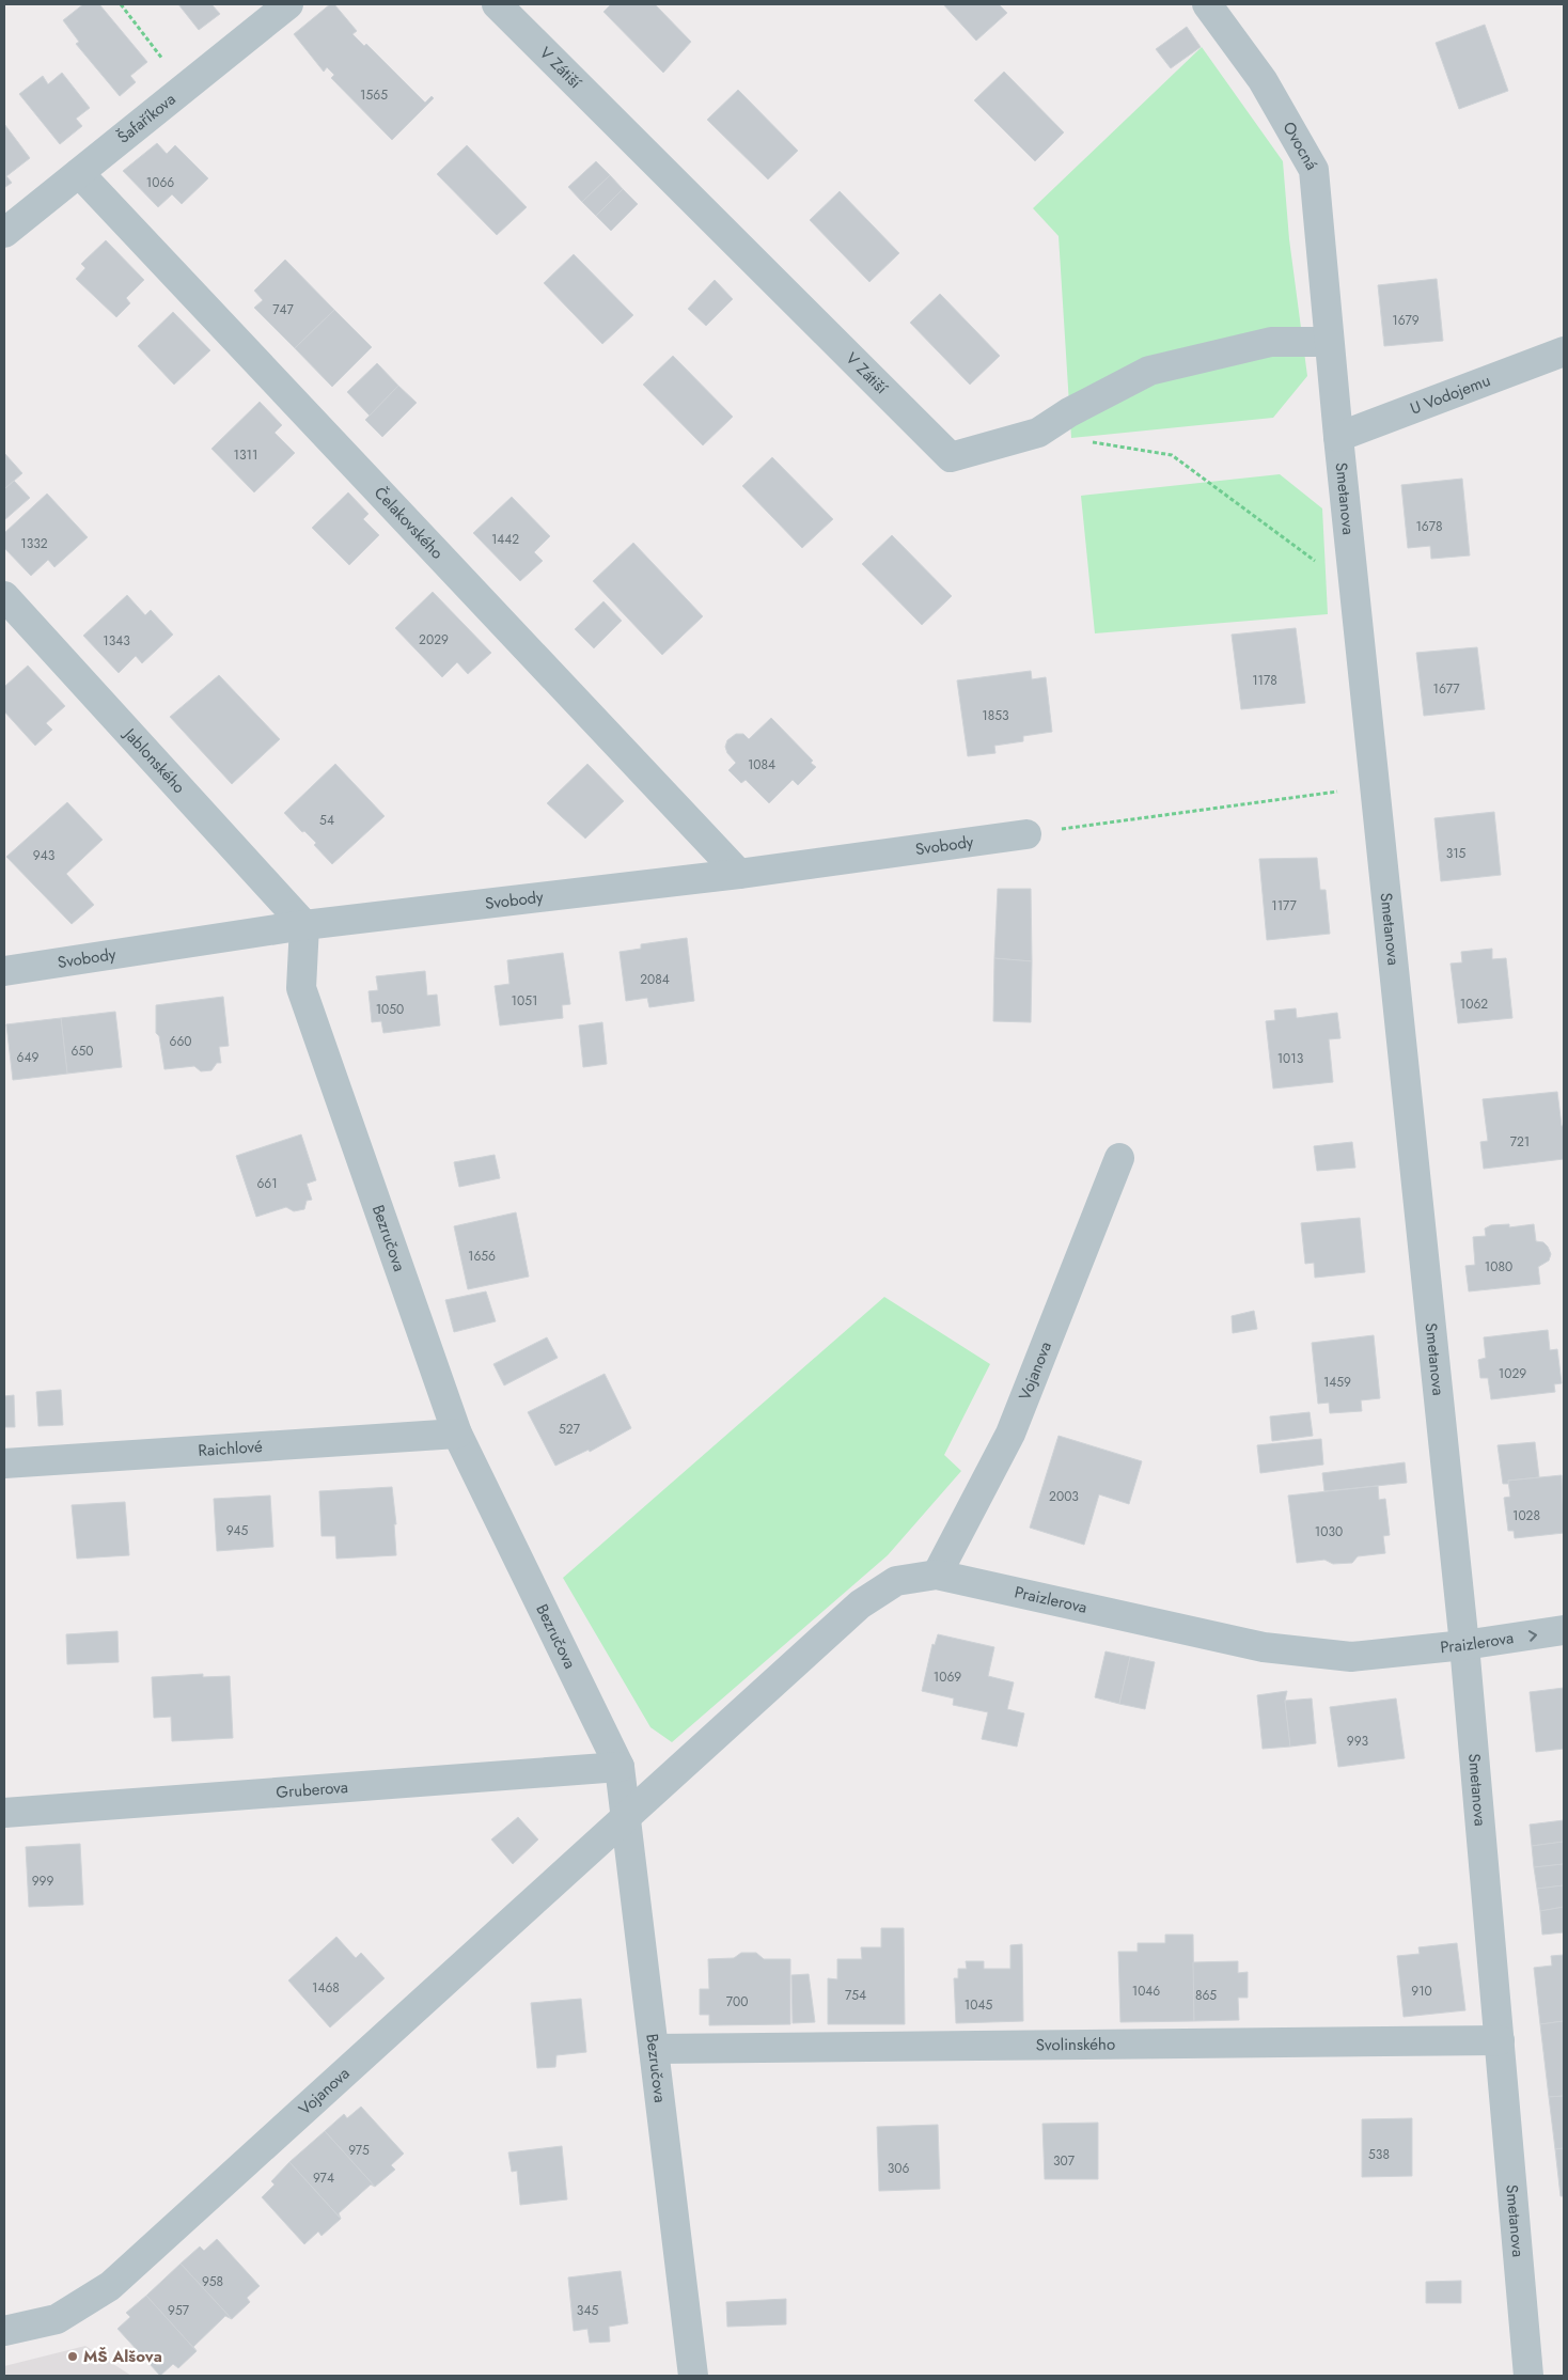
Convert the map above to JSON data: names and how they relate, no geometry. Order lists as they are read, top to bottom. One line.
{"streets":{"street":["V Zátiší","Šafaříkova","Ovocná","U Vodojemu","Smetanova","Čelakovského","Jablonského","Svobody","Bezručova","Vojanova","Raichlové","Praizlerova","Gruberova","Svolinského"]},"crossings":[["V Zátiší","Ovocná"],["V Zátiší","Smetanova"],["Šafaříkova","Čelakovského"],["Ovocná","Smetanova"],["U Vodojemu","Smetanova"],["Smetanova","Praizlerova"],["Smetanova","Svolinského"],["Čelakovského","Svobody"],["Jablonského","Svobody"],["Jablonského","Bezručova"],["Svobody","Bezručova"],["Bezručova","Vojanova"],["Bezručova","Raichlové"],["Bezručova","Praizlerova"],["Bezručova","Gruberova"],["Bezručova","Svolinského"],["Vojanova","Praizlerova"]],"places":["MŠ Alšova"],"house_numbers":["1565","1066","747","1679","1311","1678","1442","1332","2029","1343","1178","1677","1853","1084","54","315","943","1177","2084","1051","1062","1050","660","650","649","1013","721","661","1656","1080","1029","1459","527","2003","1028","945","1030","1069","993","999","1468","1046","910","754","865","700","1045","975","538","307","306","974","958","957","345"]}
